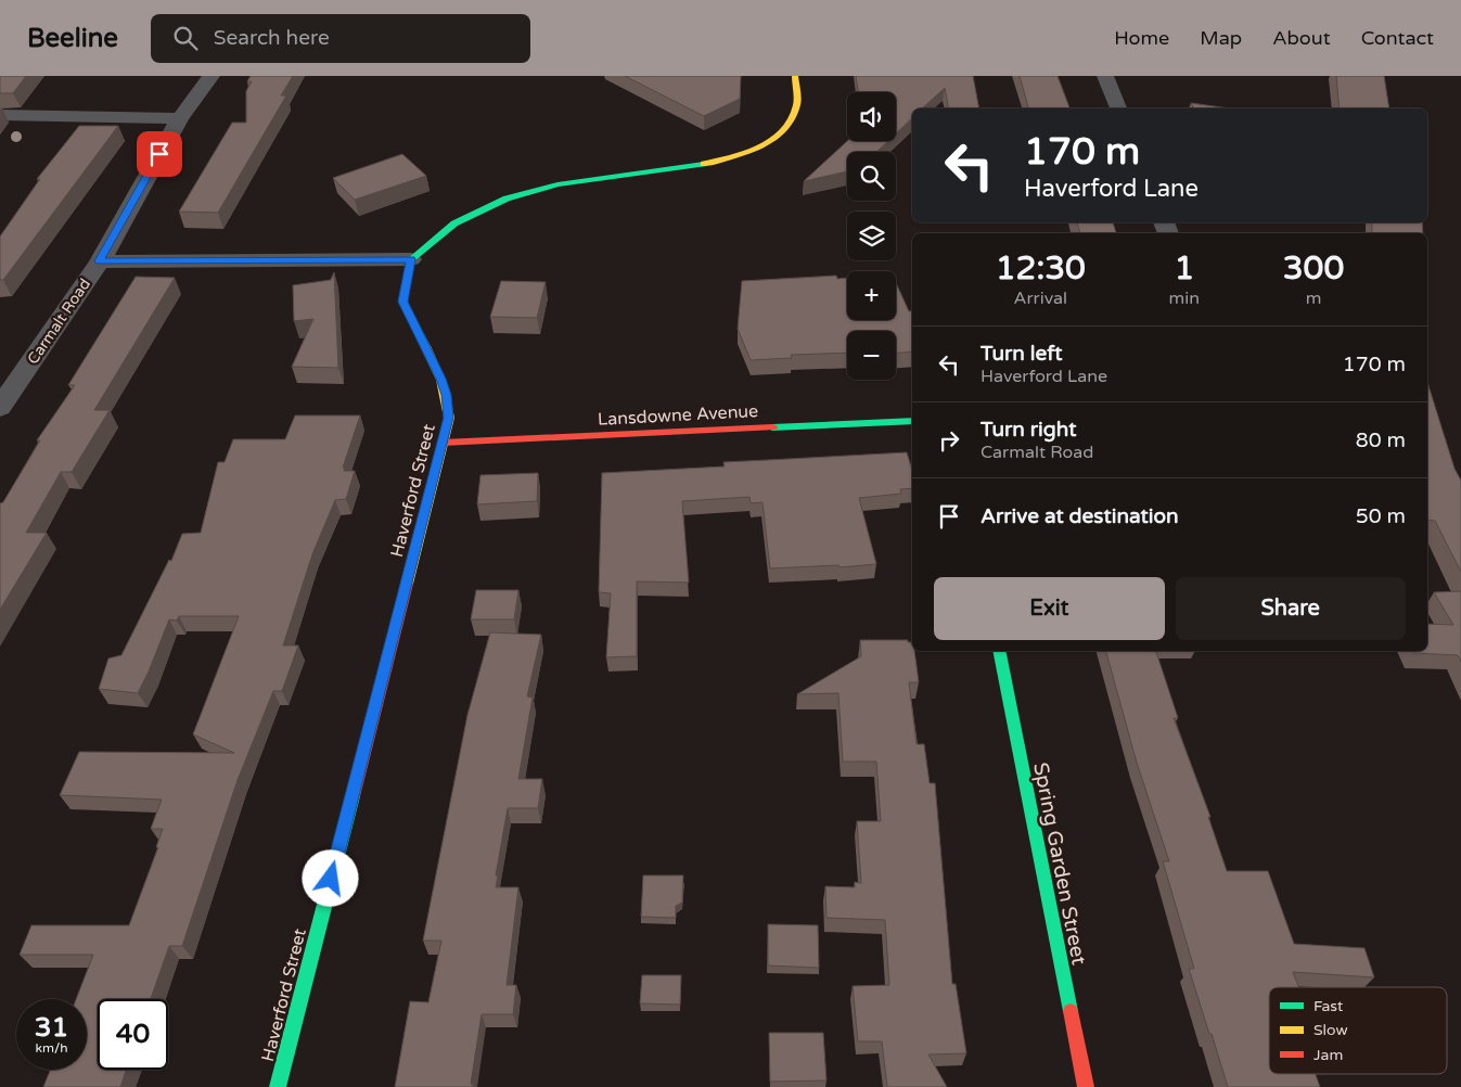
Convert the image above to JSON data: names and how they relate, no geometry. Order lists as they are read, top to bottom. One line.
{"streets":{"street":["Carmalt Road","Lansdowne Avenue","Haverford Street","Spring Garden Street"]},"crossings":[["Lansdowne Avenue","Haverford Street"]],"legend":["Fast","Slow","Jam"],"page":{"header":"Beeline","search":"Search here","nav":["Home","Map","About","Contact"],"map_buttons":["+","−"],"turn":["170 m","Haverford Lane"],"eta":["12:30","Arrival","1","min","300","m"],"list":[{"name":"Turn left","note":"Haverford Lane","value":"170 m"},{"name":"Turn right","note":"Carmalt Road","value":"80 m"},{"name":"Arrive at destination","value":"50 m"}],"buttons":["Exit","Share"],"speed":"31 km/h","limit":"40"}}
